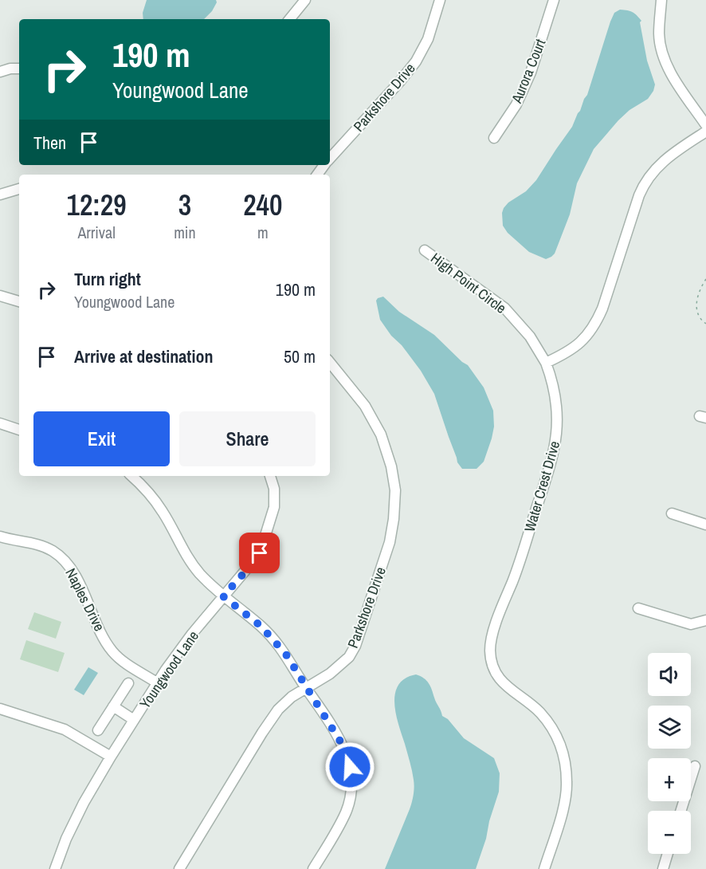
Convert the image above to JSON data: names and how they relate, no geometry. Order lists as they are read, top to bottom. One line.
{"streets":{"street":["Aurora Court","Parkshore Drive","High Point Circle","Water Crest Drive","Naples Drive","Youngwood Lane"]},"crossings":[["High Point Circle","Water Crest Drive"],["Naples Drive","Youngwood Lane"]],"page":{"turn":["190 m","Youngwood Lane"],"then":"Then","eta":["12:29","Arrival","3","min","240","m"],"list":[{"name":"Turn right","note":"Youngwood Lane","value":"190 m"},{"name":"Arrive at destination","value":"50 m"}],"buttons":["Exit","Share"],"map_buttons":["+","−"]}}
